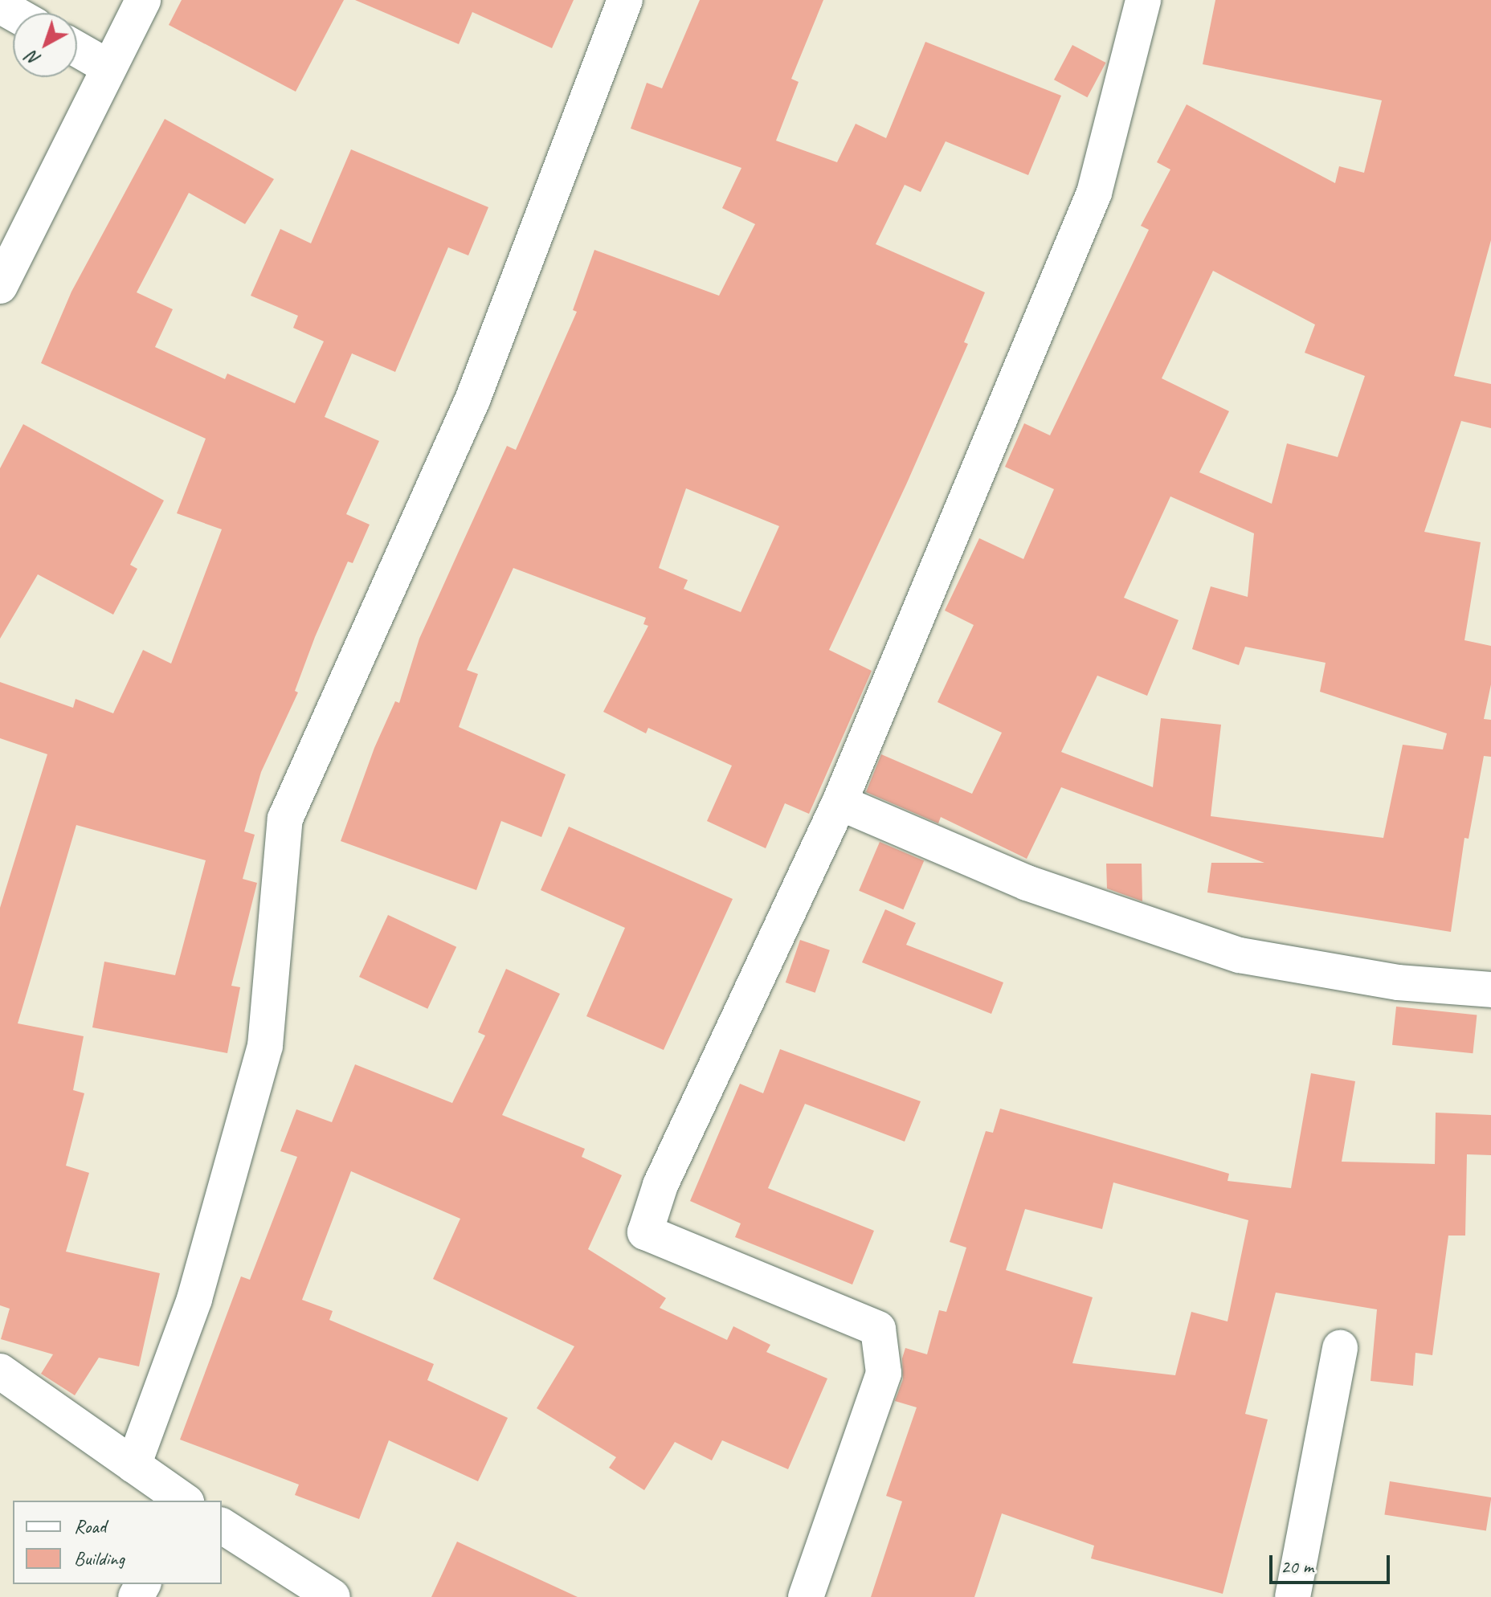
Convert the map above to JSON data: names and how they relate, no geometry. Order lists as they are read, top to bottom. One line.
{"legend":["Road","Building"],"scale_bar":"20 m","north":"bottom left"}
